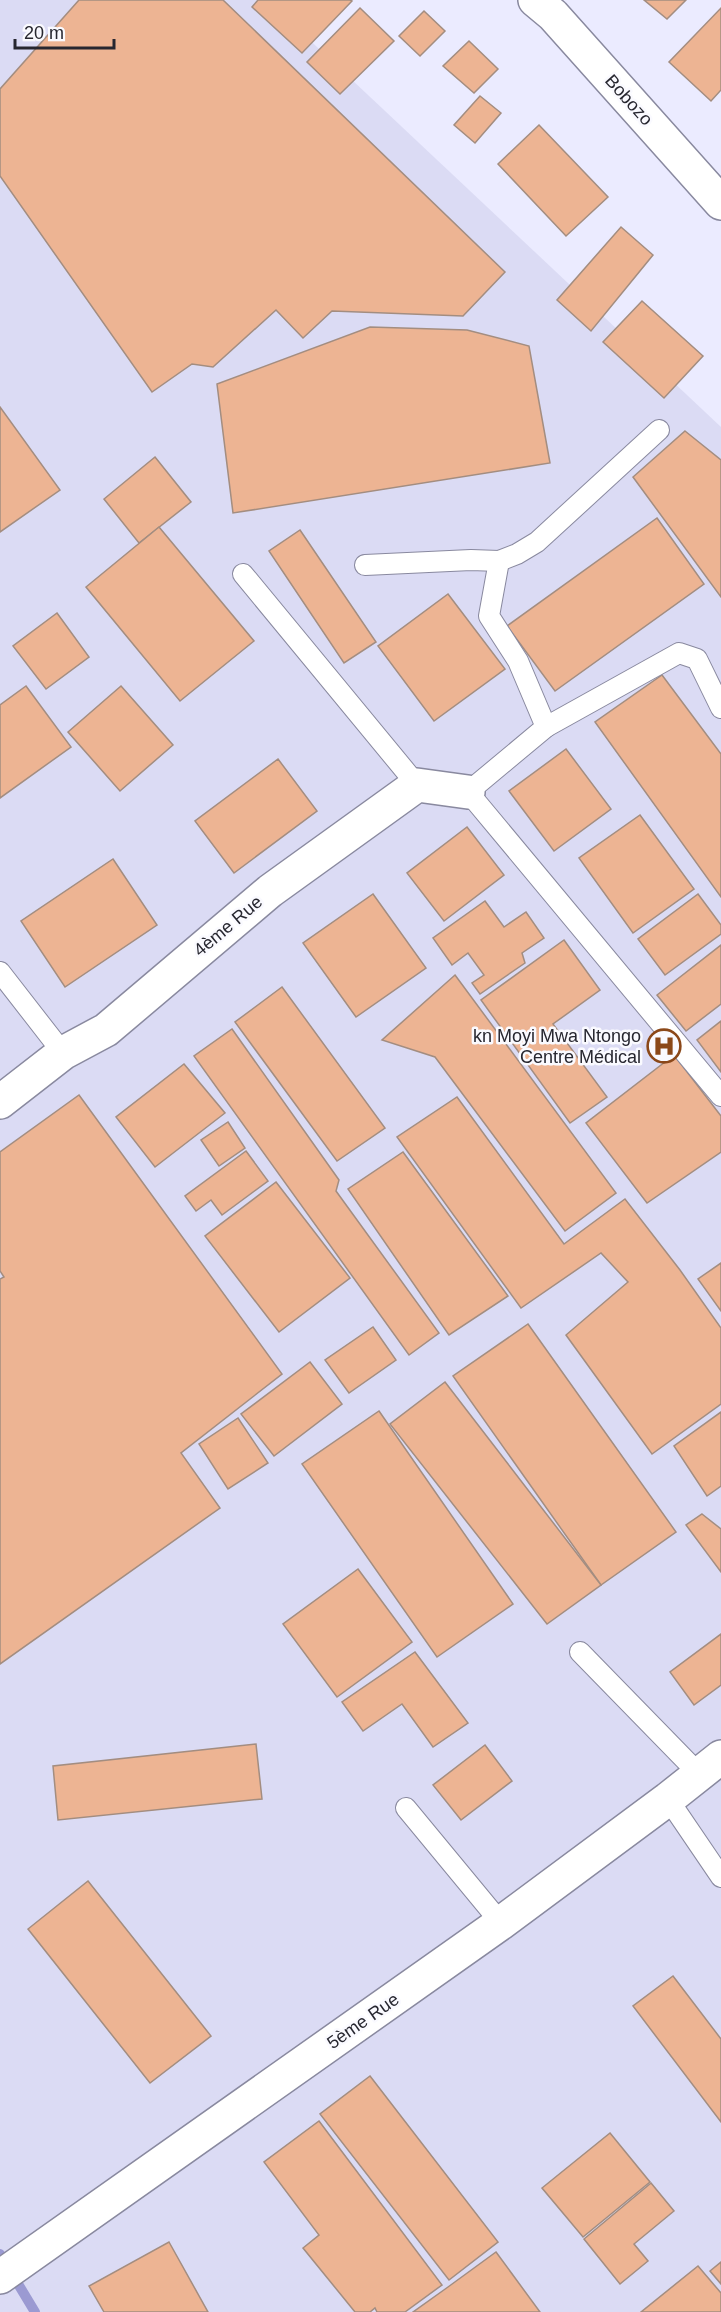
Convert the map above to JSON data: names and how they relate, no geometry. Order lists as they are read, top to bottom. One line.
{"streets":{"street":["Bobozo","4ème Rue","5ème Rue"]},"places":{"hospital":["kn Moyi Mwa Ntongo Centre Médical"]},"scale_bar":"20 m"}
